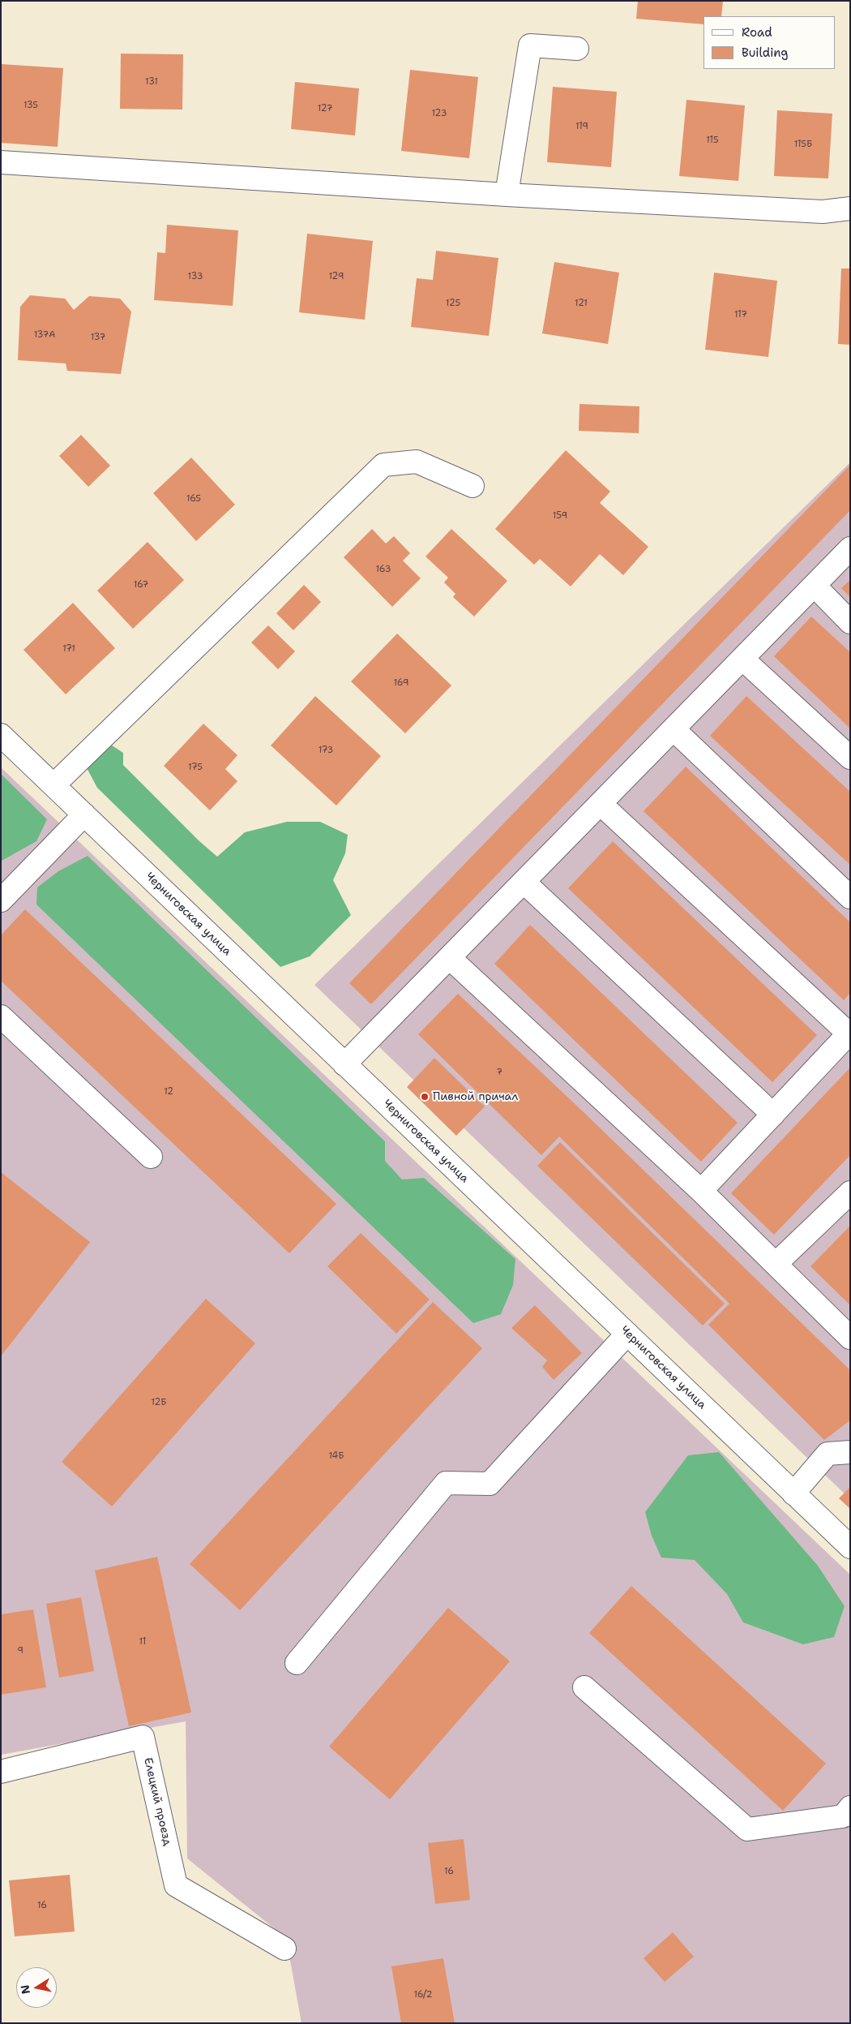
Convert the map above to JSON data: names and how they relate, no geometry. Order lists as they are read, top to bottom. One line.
{"streets":{"street":["Черниговская улица","Елецкий проезд"]},"places":["Пивной причал"],"house_numbers":["131","135","127","123","119","115","115Б","133","129","125","121","117","137А","137","165","159","163","167","171","169","173","175","7","12","12Б","14Б","11","9","16","16","16/2"],"legend":["Road","Building"],"north":"left"}
